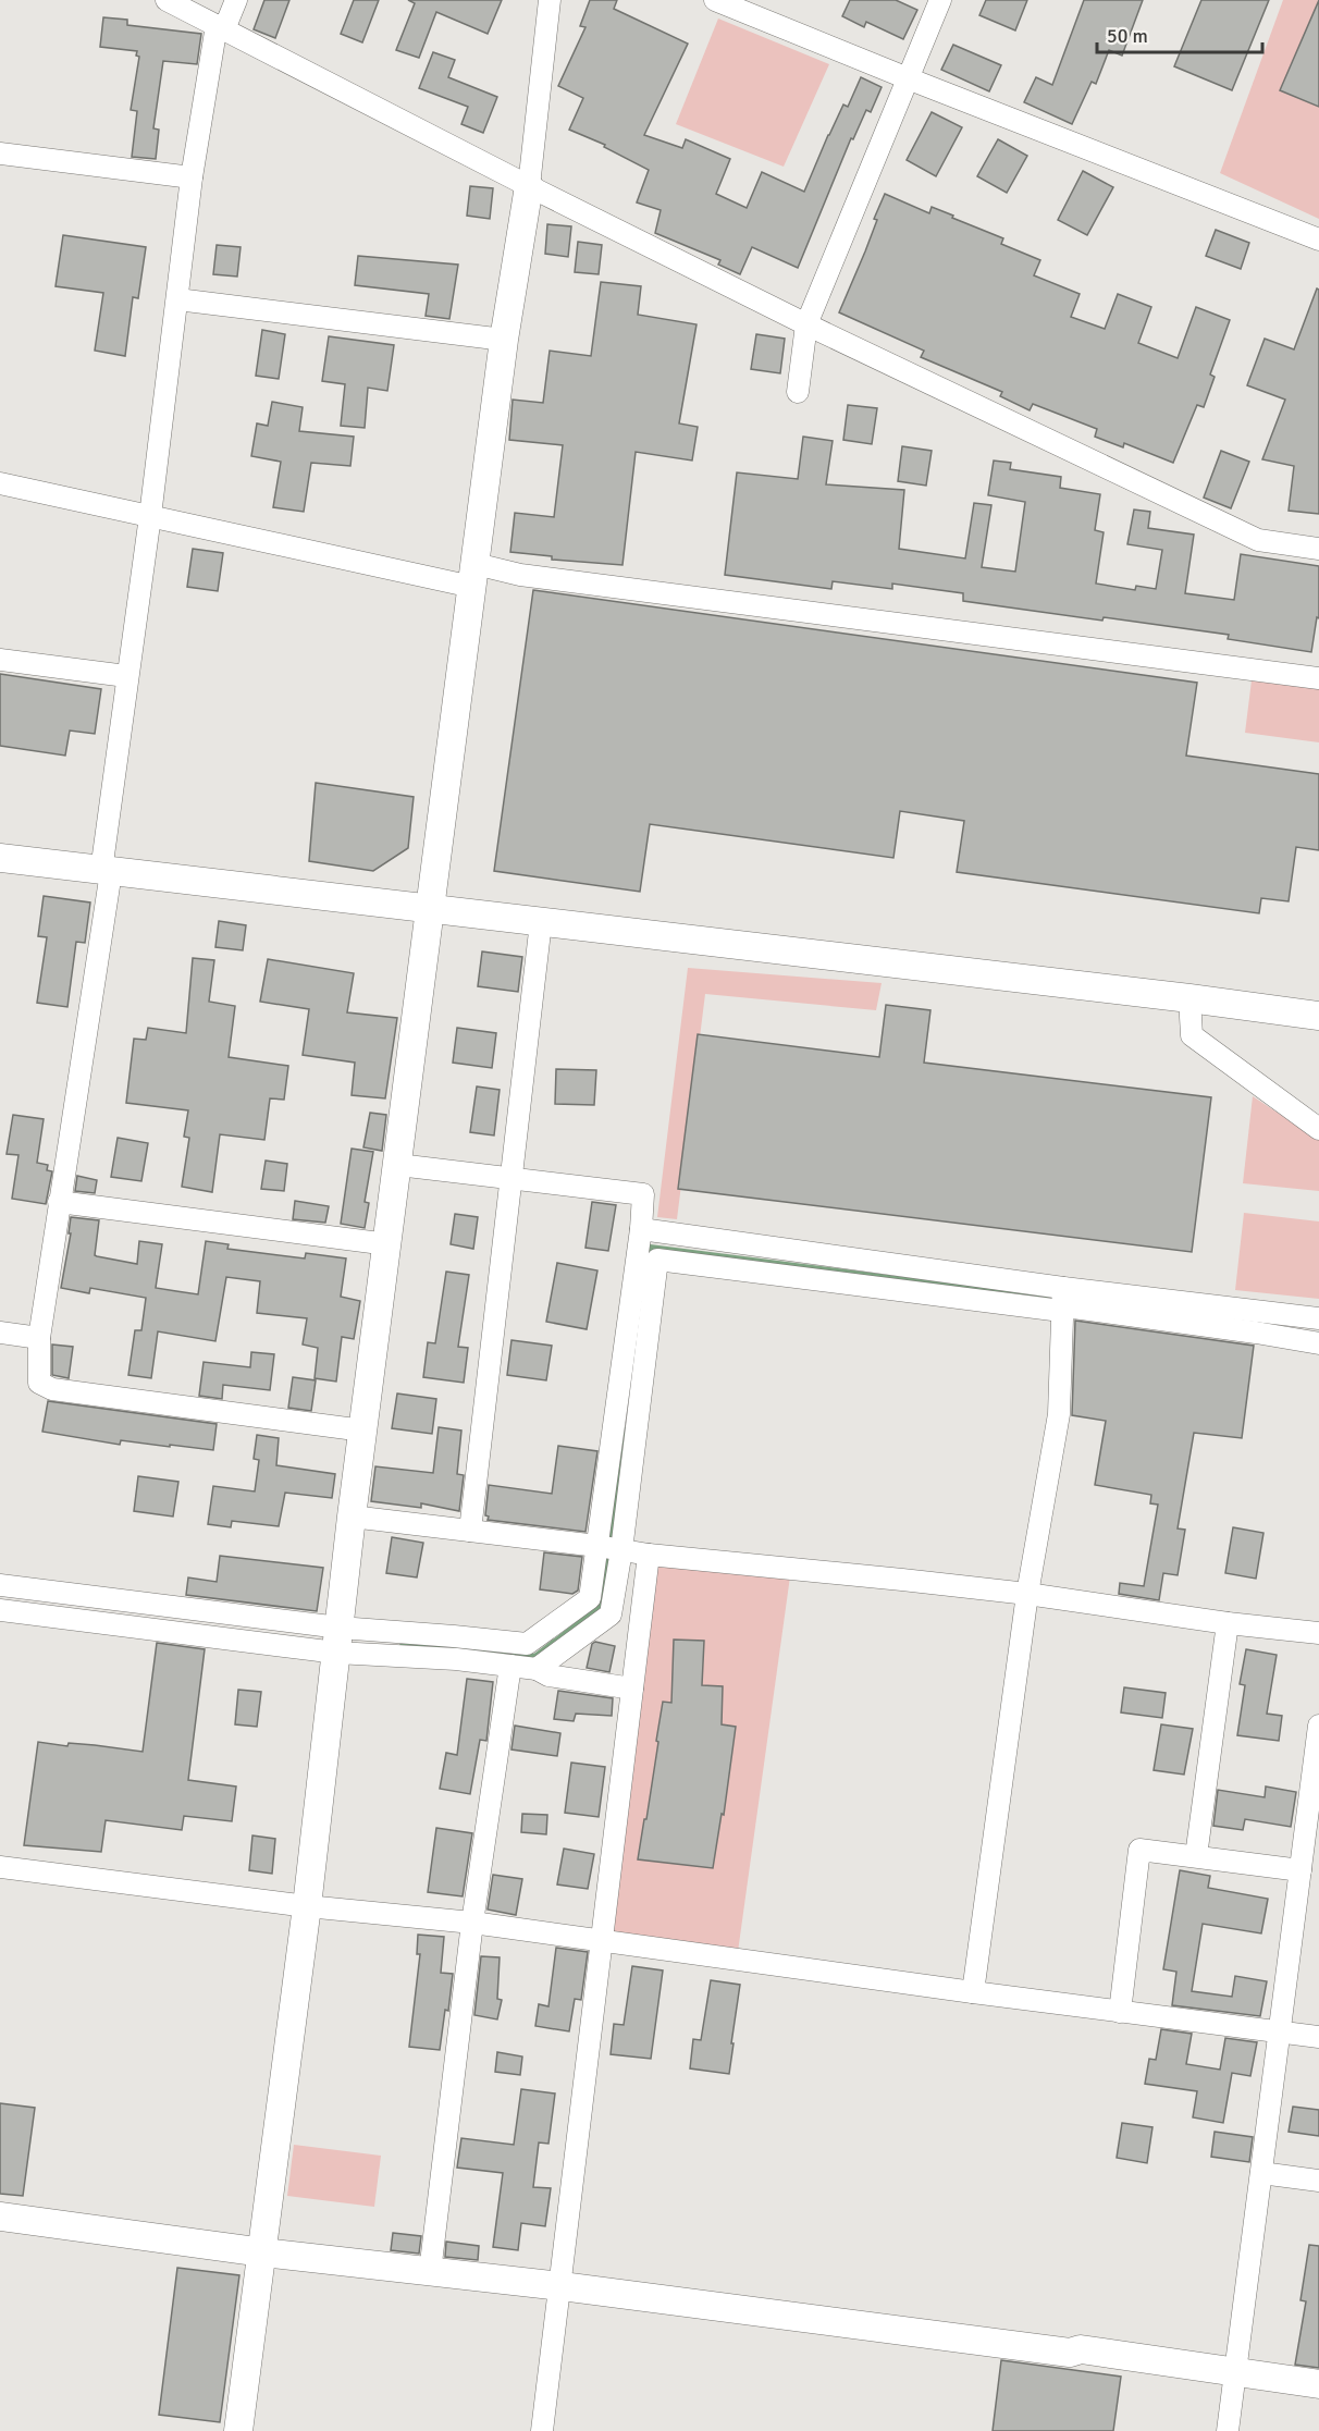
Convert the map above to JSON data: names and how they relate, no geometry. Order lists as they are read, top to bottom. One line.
{"scale_bar":"50 m"}
